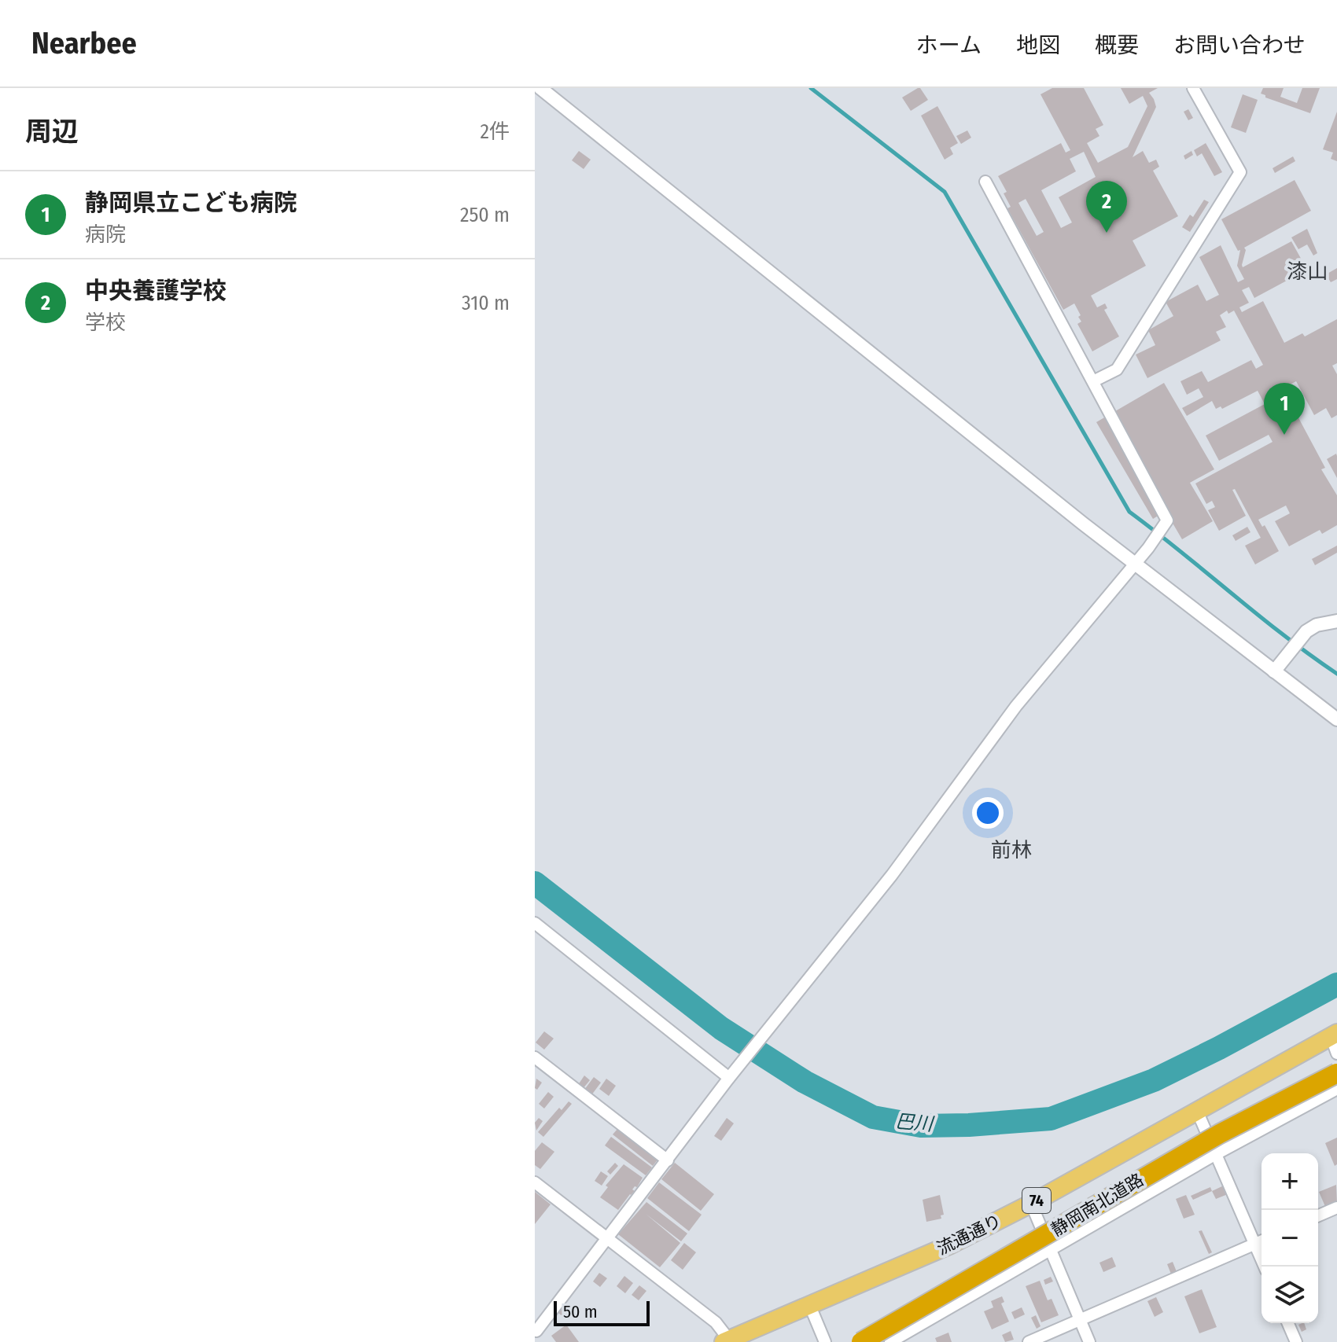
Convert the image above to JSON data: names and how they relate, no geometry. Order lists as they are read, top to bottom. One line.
{"streets":{"highway":["74","静岡南北道路"],"main road":["流通通り"]},"districts":["漆山","前林"],"water":["巴川"],"scale_bar":"50 m","page":{"header":"Nearbee","nav":["ホーム","地図","概要","お問い合わせ"],"heading":["周辺","2件"],"list":[{"mark":"1","name":"静岡県立こども病院","note":"病院","value":"250 m"},{"mark":"2","name":"中央養護学校","note":"学校","value":"310 m"}],"pins":["2","1"],"map_buttons":["+","−"],"scale":"50 m"}}
